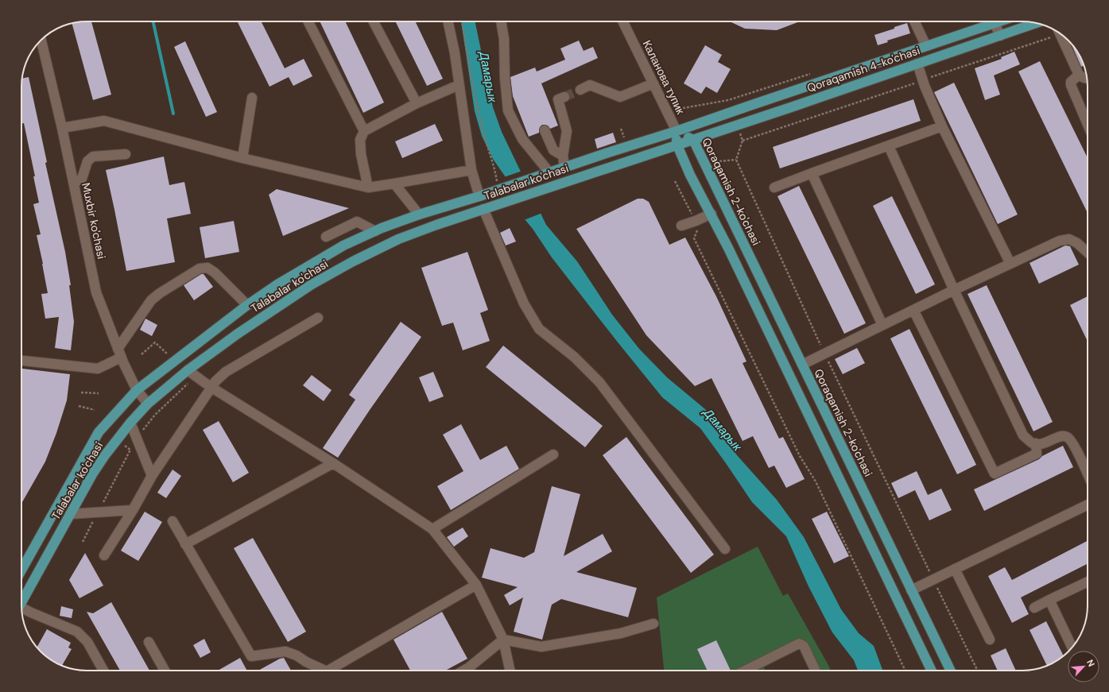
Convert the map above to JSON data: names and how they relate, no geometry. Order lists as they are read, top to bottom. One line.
{"streets":{"main road":["Qoraqamish 4-ko'chasi","Talabalar ko'chasi","Qoraqamish 2-ko'chasi"],"street":["Каланова тупик","Muxbir ko'chasi"]},"crossings":[["Qoraqamish 4-ko'chasi","Каланова тупик"],["Qoraqamish 4-ko'chasi","Talabalar ko'chasi"],["Qoraqamish 4-ko'chasi","Qoraqamish 2-ko'chasi"],["Каланова тупик","Talabalar ko'chasi"],["Каланова тупик","Qoraqamish 2-ko'chasi"],["Talabalar ko'chasi","Qoraqamish 2-ko'chasi"],["Talabalar ko'chasi","Muxbir ko'chasi"]],"water":["Дамарык"],"north":"top right"}
